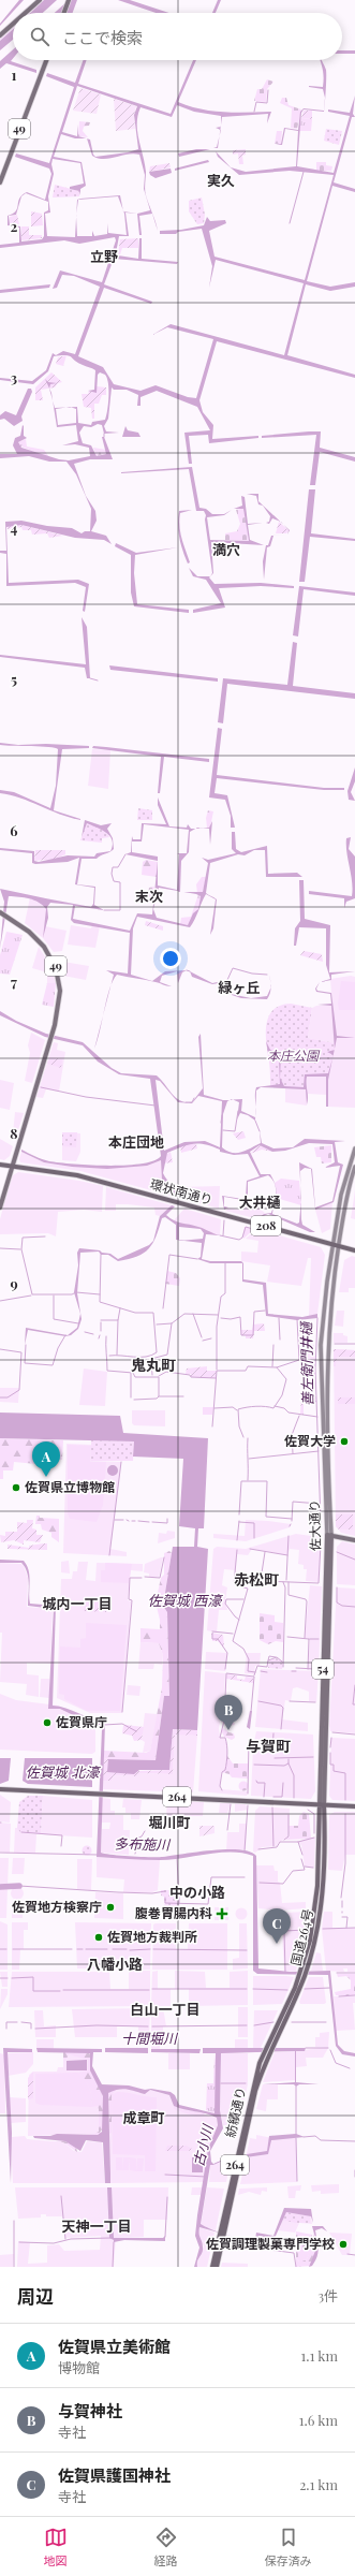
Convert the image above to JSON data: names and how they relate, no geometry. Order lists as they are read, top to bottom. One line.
{"streets":{"highway":["環状南通り","208","264","国道264号","紡績通り"],"main road":["49","佐大通り","54"]},"crossings":[["49","環状南通り"],["環状南通り","佐大通り"],["佐大通り","264"],["佐大通り","国道264号"],["264","国道264号"],["国道264号","紡績通り"]],"districts":["実久","立野","満穴","末次","緑ヶ丘","本庄団地","大井樋","鬼丸町","赤松町","城内一丁目","与賀町","堀川町","中の小路","八幡小路","白山一丁目","成章町","天神一丁目"],"water":["善左衛門井樋","佐賀城 西濠","佐賀城 北濠","多布施川","十間堀川","古小川"],"parks":["本庄公園"],"places":{"other":["佐賀大学","佐賀県立博物館","佐賀県庁","佐賀地方検察庁","佐賀地方裁判所","佐賀調理製菓専門学校"],"health":["腹巻胃腸内科"]},"page":{"search":"ここで検索","pins":["A","B","C"],"heading":["周辺","3件"],"list":[{"mark":"A","name":"佐賀県立美術館","note":"博物館","value":"1.1 km"},{"mark":"B","name":"与賀神社","note":"寺社","value":"1.6 km"},{"mark":"C","name":"佐賀県護国神社","note":"寺社","value":"2.1 km"}],"nav":["地図","経路","保存済み"]},"grid":{"rows":["1","2","3","4","5","6","7","8","9"]}}
